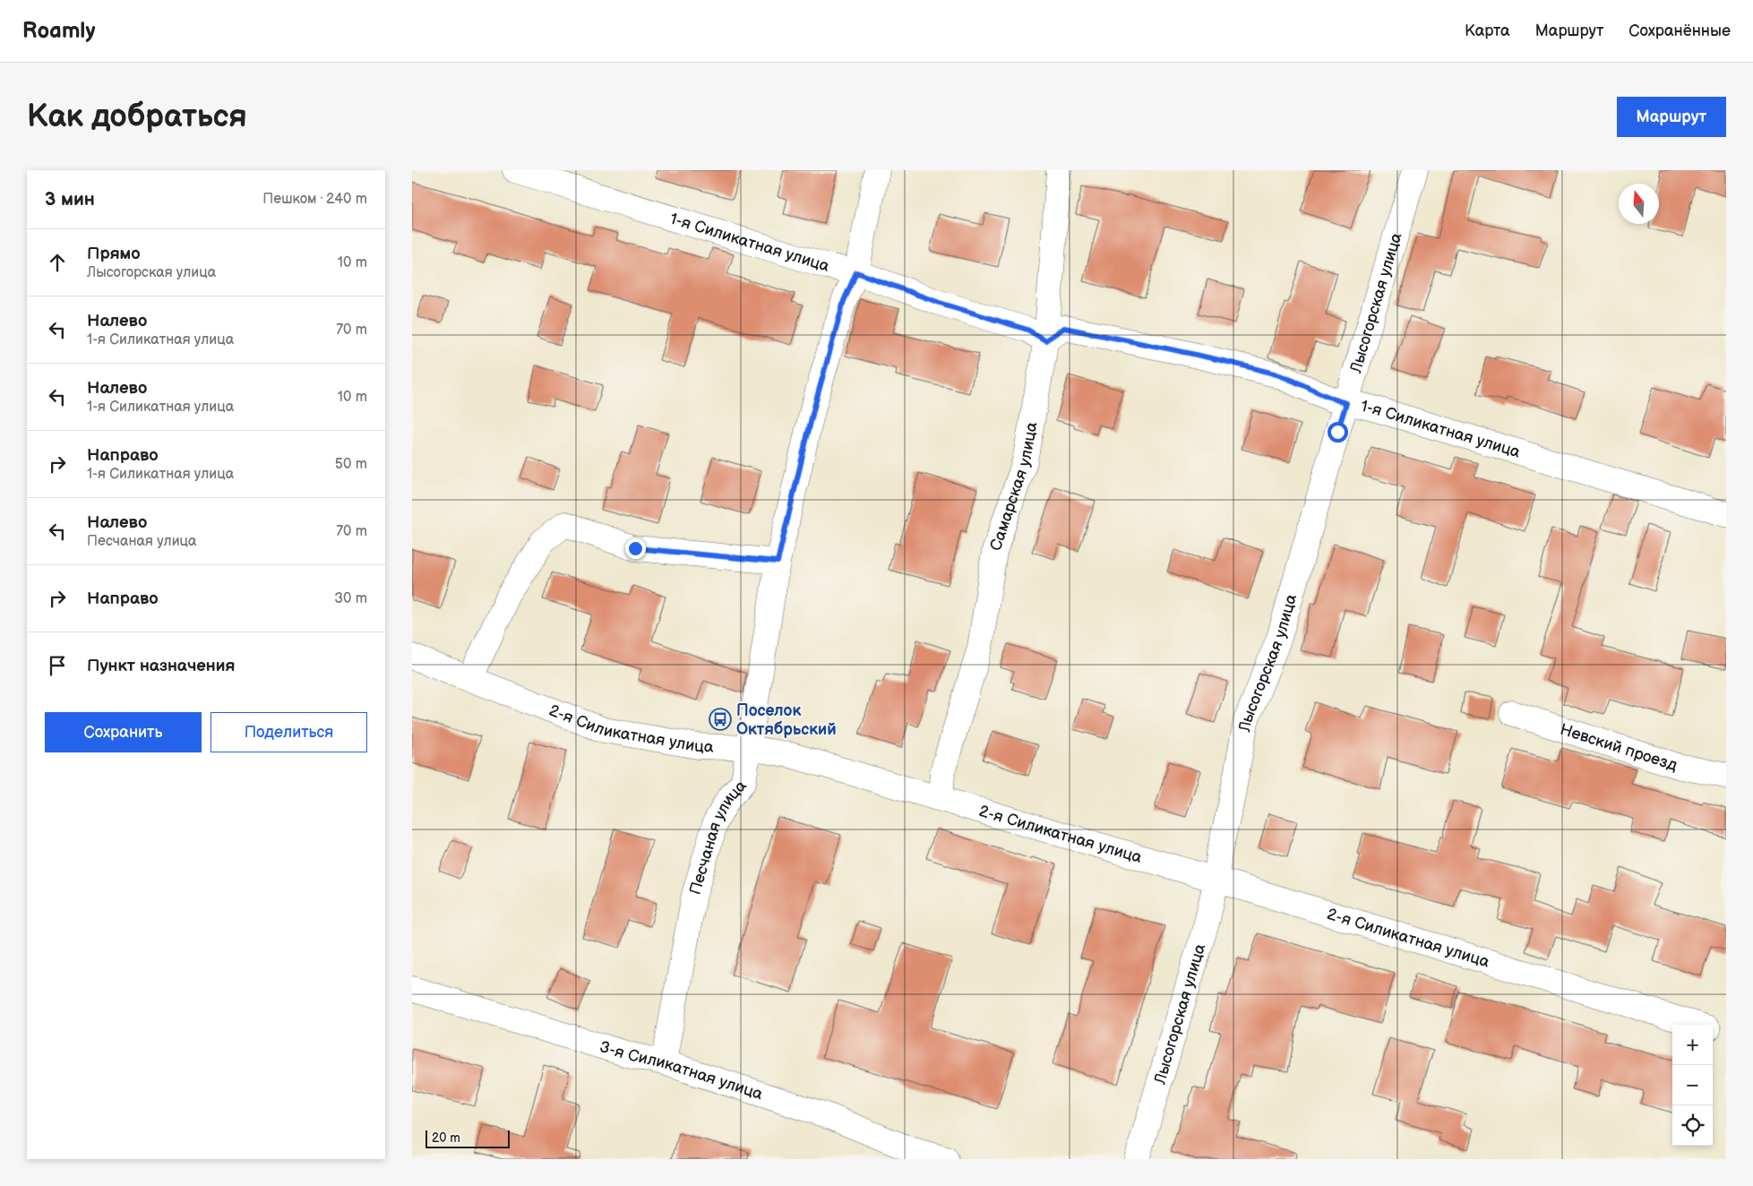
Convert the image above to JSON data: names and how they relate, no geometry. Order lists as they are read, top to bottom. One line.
{"streets":{"street":["1-я Силикатная улица","Лысогорская улица","Самарская улица","2-я Силикатная улица","Невский проезд","Песчаная улица","3-я Силикатная улица"]},"crossings":[["1-я Силикатная улица","Лысогорская улица"],["1-я Силикатная улица","Самарская улица"],["1-я Силикатная улица","Песчаная улица"],["Лысогорская улица","2-я Силикатная улица"],["Самарская улица","2-я Силикатная улица"],["2-я Силикатная улица","Песчаная улица"],["Песчаная улица","3-я Силикатная улица"]],"places":{"bus stop":["Поселок Октябрьский"]},"scale_bar":"20 m","north":"top","page":{"header":"Roamly","nav":["Карта","Маршрут","Сохранённые"],"buttons":["Маршрут",["Сохранить","Поделиться"]],"title":"Как добраться","heading":["3 мин","Пешком · 240 m"],"list":[["Прямо","Лысогорская улица","10 m"],["Налево","1-я Силикатная улица","70 m"],["Налево","1-я Силикатная улица","10 m"],["Направо","1-я Силикатная улица","50 m"],["Налево","Песчаная улица","70 m"],["Направо","30 m"],"Пункт назначения"],"map_buttons":["+","−"],"scale":"20 m"}}
